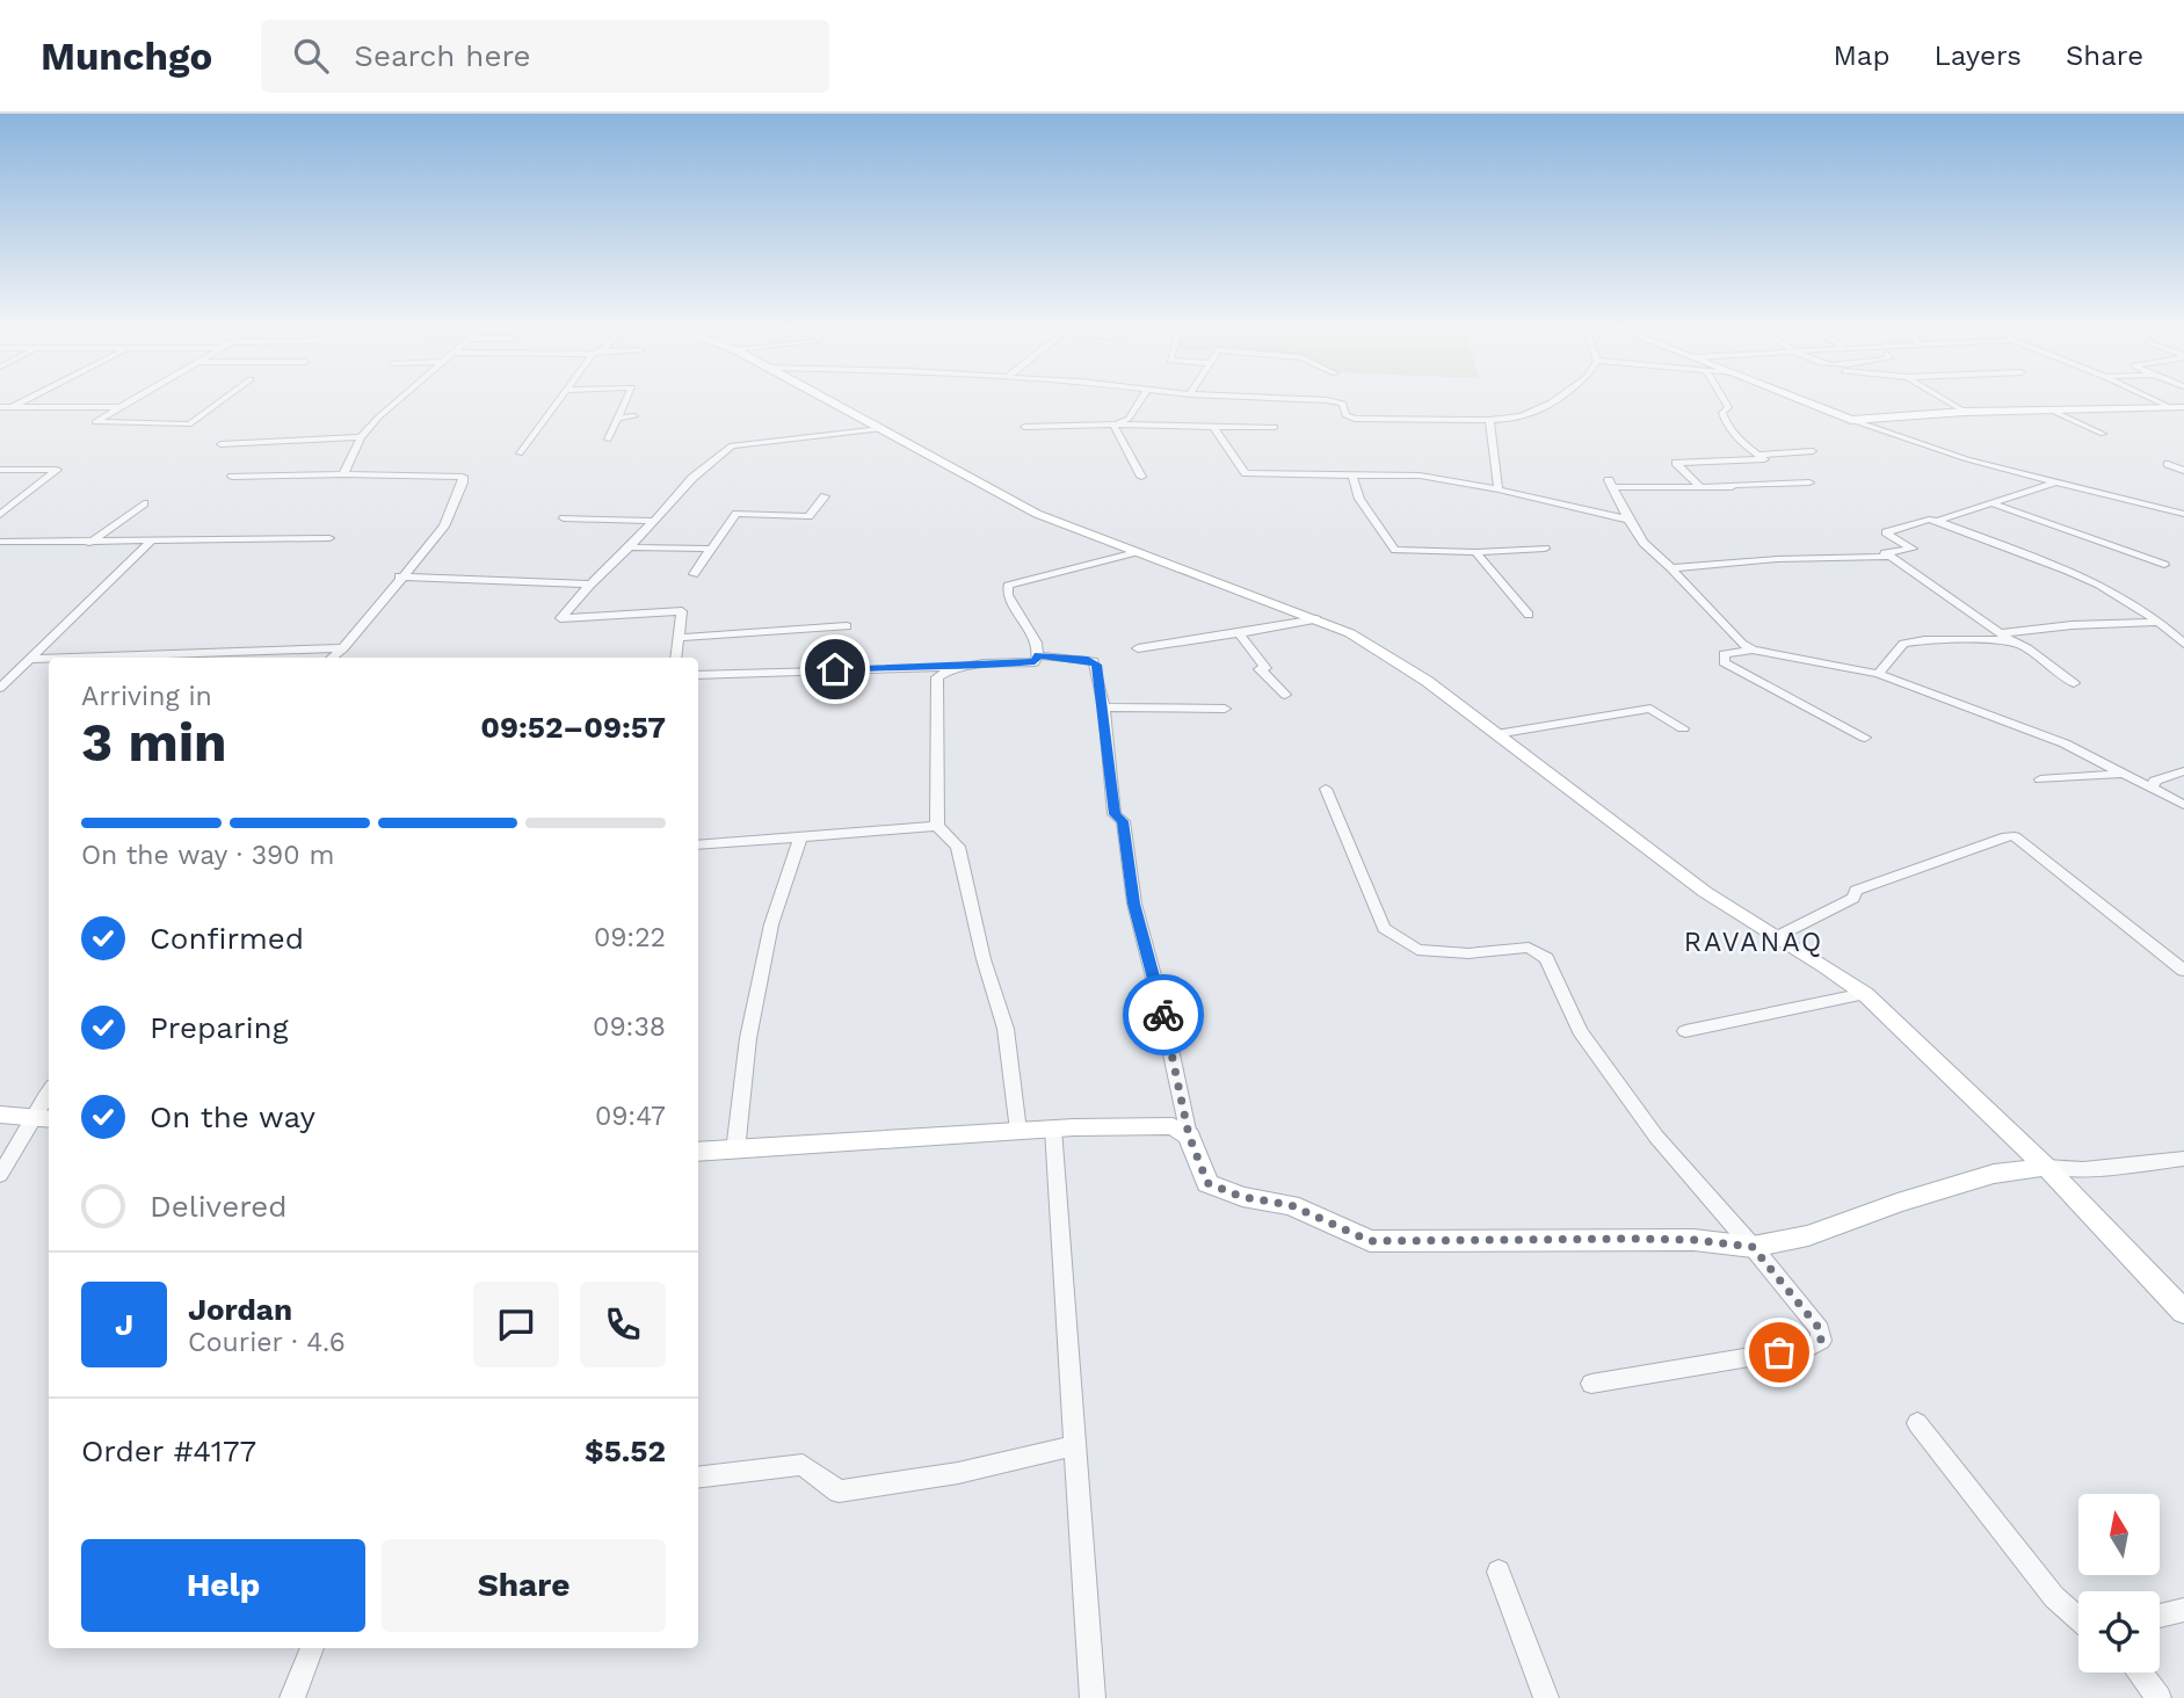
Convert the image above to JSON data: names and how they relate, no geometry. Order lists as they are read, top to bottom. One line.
{"districts":["RAVANAQ"],"north":"top","page":{"header":"Munchgo","search":"Search here","nav":["Map","Layers","Share"],"heading":["3 min","Arriving in","09:52–09:57"],"panel":["Jordan","Courier · 4.6","Order #4177","$5.52"],"bar":"On the way · 390 m","list":[["Confirmed","09:22"],["Preparing","09:38"],["On the way","09:47"],"Delivered"],"round":"J","buttons":["Help","Share"]}}
